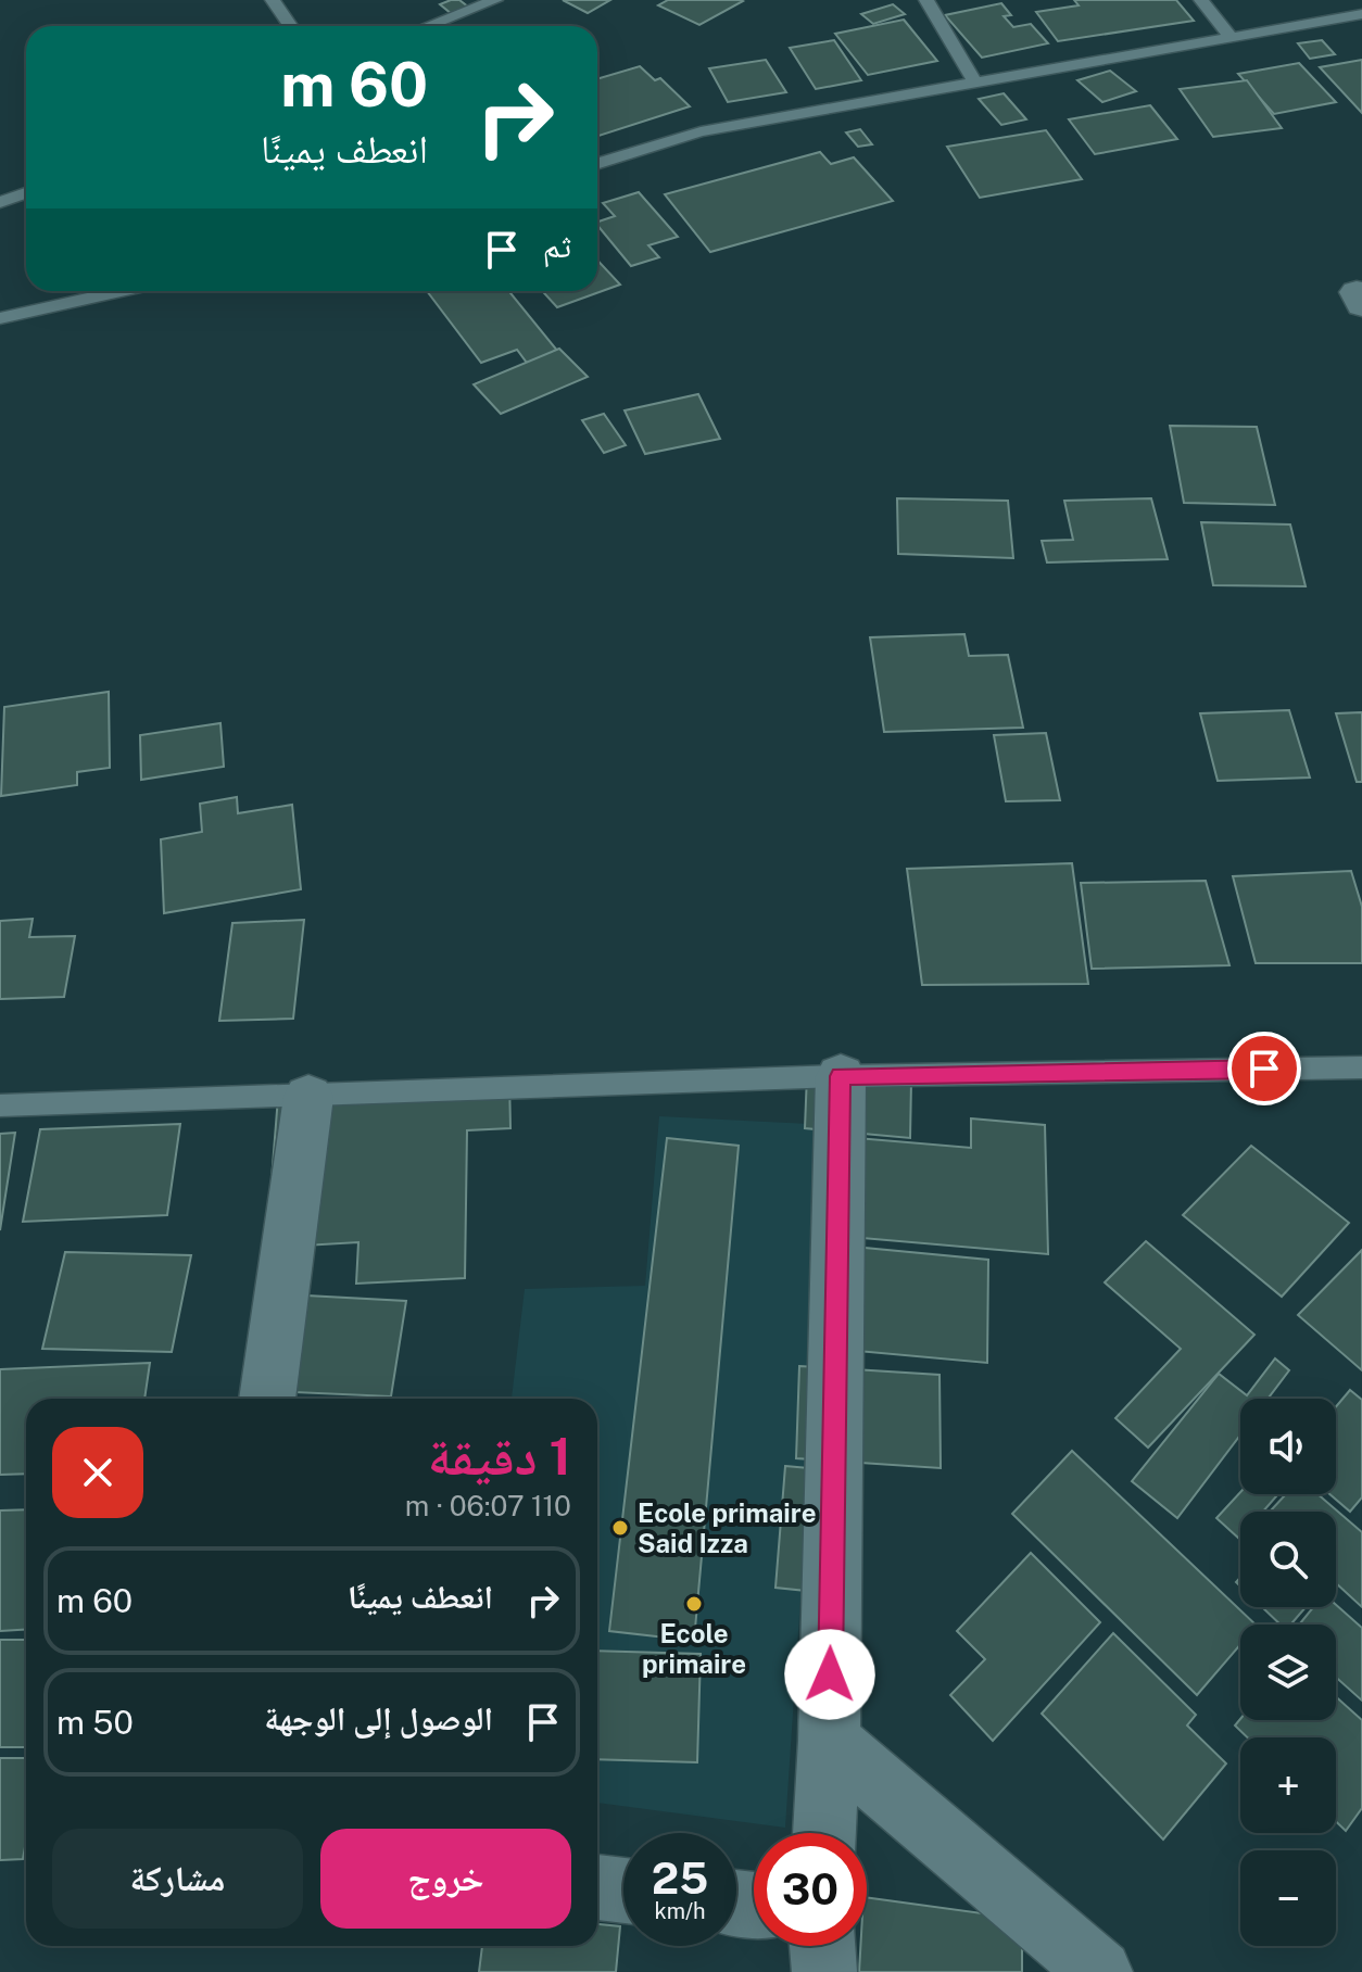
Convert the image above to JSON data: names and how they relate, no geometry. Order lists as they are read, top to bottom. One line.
{"places":["Ecole primaire Said Izza","Ecole primaire"],"page":{"turn":["60 m","انعطف يمينًا"],"then":"ثم","map_buttons":["+","−"],"heading":["1 دقيقة","110 m · 06:07"],"list":[{"name":"انعطف يمينًا","value":"60 m"},{"name":"الوصول إلى الوجهة","value":"50 m"}],"buttons":["خروج","مشاركة"],"speed":"25 km/h","limit":"30"}}
